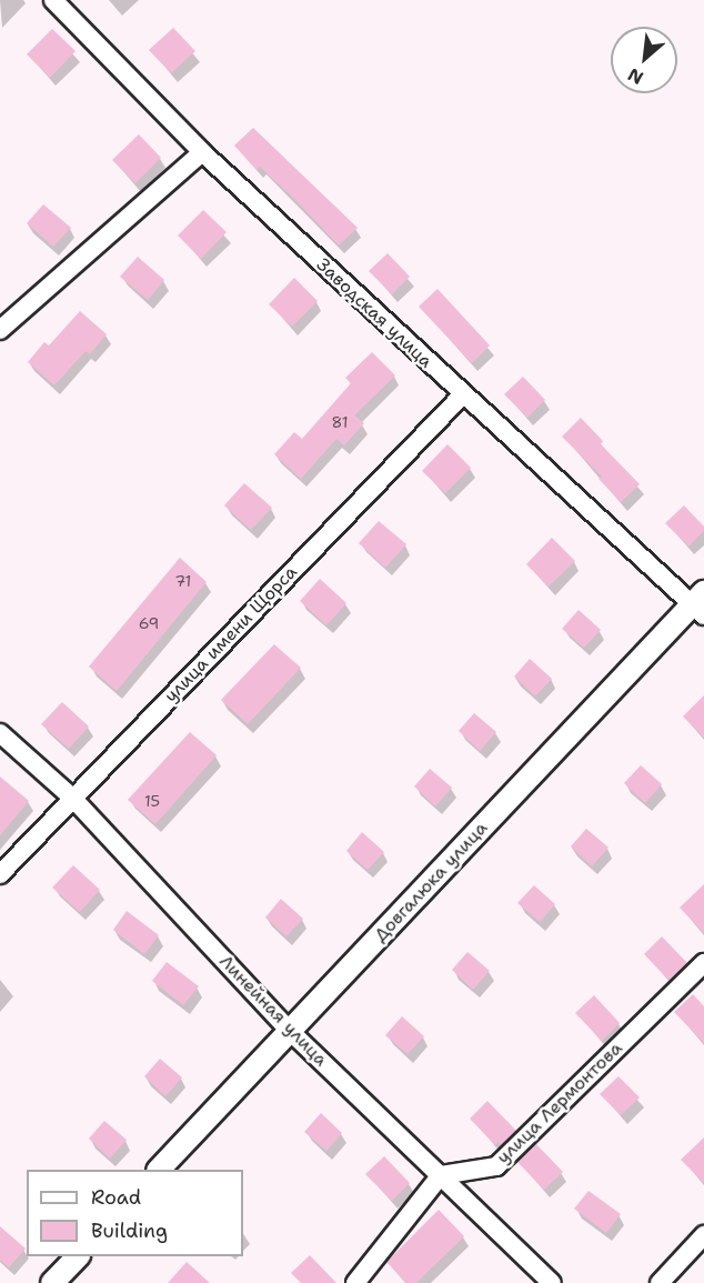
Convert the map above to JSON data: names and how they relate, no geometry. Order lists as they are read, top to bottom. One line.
{"streets":{"street":["Заводская улица","улица имени Щорса","Довгалюка улица","Линейная улица","улица Лермонтова"]},"crossings":[["Заводская улица","улица имени Щорса"],["Заводская улица","Довгалюка улица"],["улица имени Щорса","Линейная улица"],["Довгалюка улица","Линейная улица"],["Линейная улица","улица Лермонтова"]],"house_numbers":["81","71","69","15"],"legend":["Road","Building"],"north":"bottom left"}
